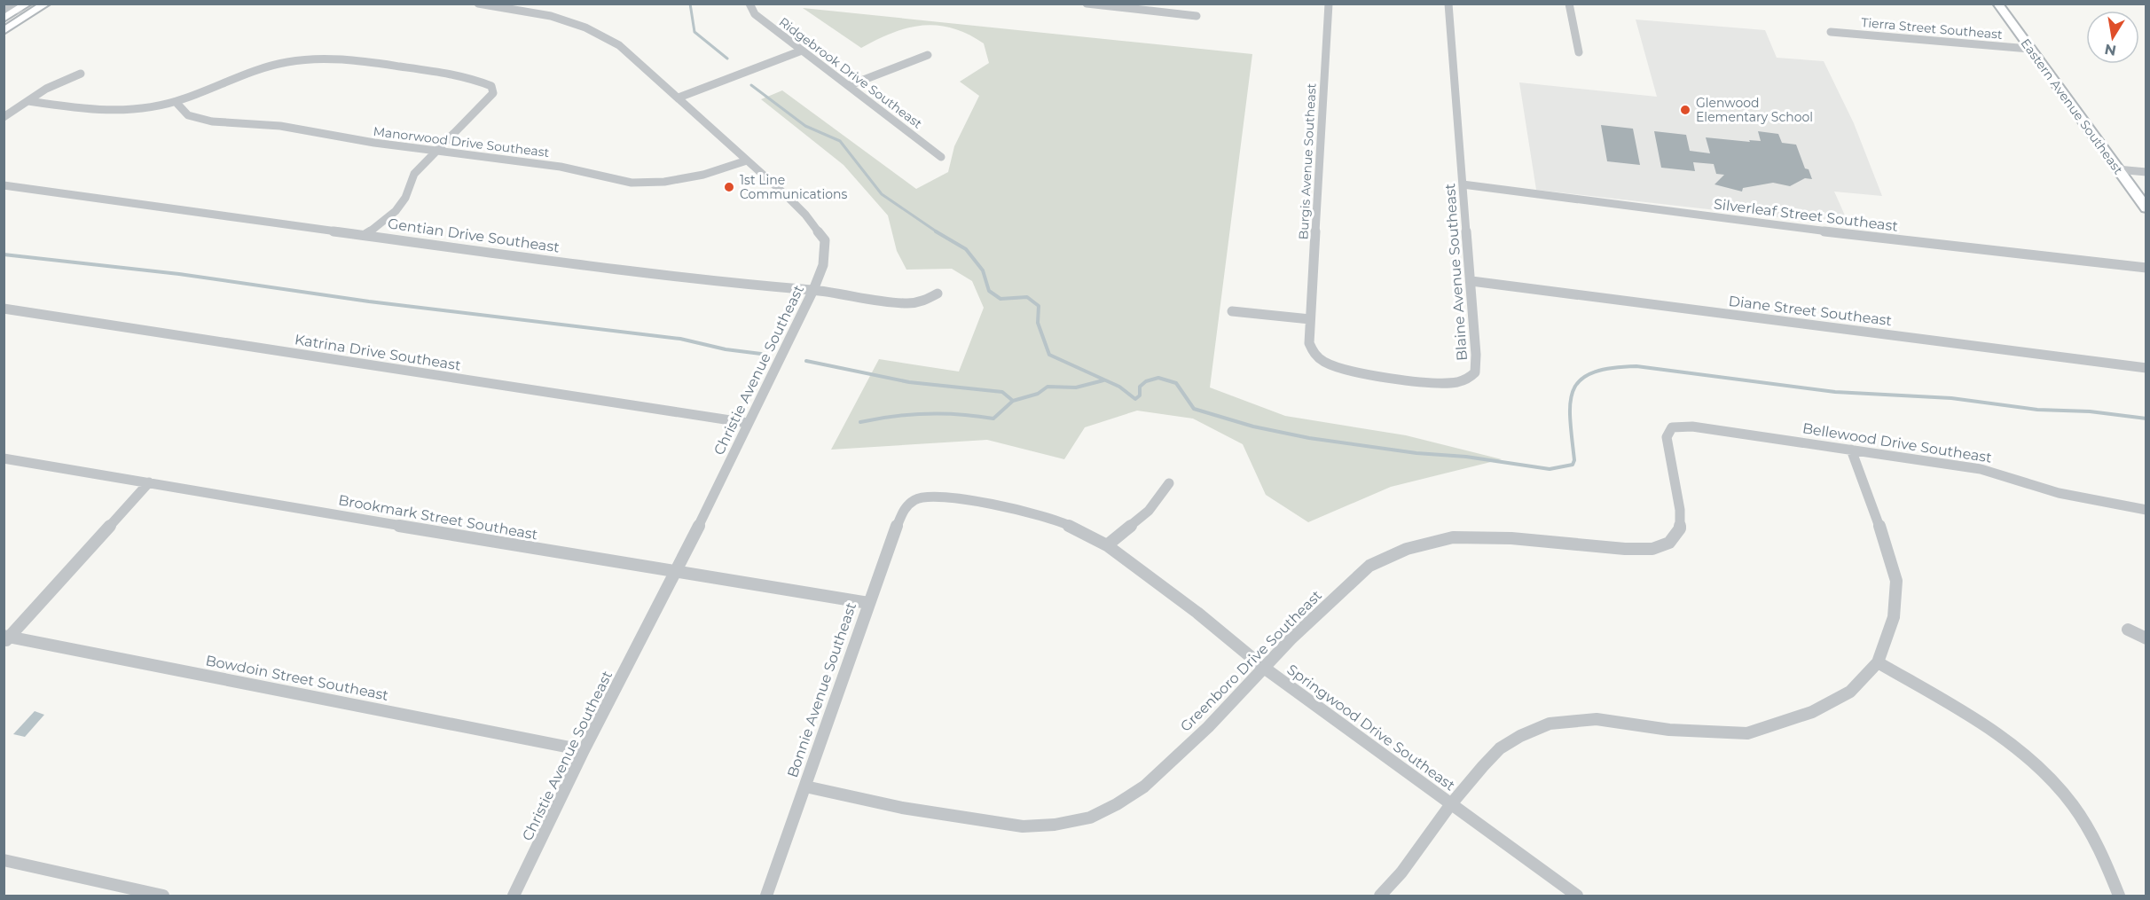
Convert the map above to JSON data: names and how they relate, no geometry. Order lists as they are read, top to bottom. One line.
{"streets":{"street":["Tierra Street Southeast","Ridgebrook Drive Southeast","Eastern Avenue Southeast","Manorwood Drive Southeast","Burgis Avenue Southeast","Silverleaf Street Southeast","Gentian Drive Southeast","Blaine Avenue Southeast","Diane Street Southeast","Katrina Drive Southeast","Christie Avenue Southeast","Bellewood Drive Southeast","Brookmark Street Southeast","Greenboro Drive Southeast","Bowdoin Street Southeast","Bonnie Avenue Southeast","Springwood Drive Southeast"]},"crossings":[["Tierra Street Southeast","Eastern Avenue Southeast"],["Manorwood Drive Southeast","Christie Avenue Southeast"],["Burgis Avenue Southeast","Blaine Avenue Southeast"],["Silverleaf Street Southeast","Blaine Avenue Southeast"],["Gentian Drive Southeast","Christie Avenue Southeast"],["Blaine Avenue Southeast","Diane Street Southeast"],["Katrina Drive Southeast","Christie Avenue Southeast"],["Christie Avenue Southeast","Brookmark Street Southeast"],["Christie Avenue Southeast","Bowdoin Street Southeast"],["Bellewood Drive Southeast","Greenboro Drive Southeast"],["Brookmark Street Southeast","Bonnie Avenue Southeast"],["Greenboro Drive Southeast","Bonnie Avenue Southeast"],["Greenboro Drive Southeast","Springwood Drive Southeast"],["Bonnie Avenue Southeast","Springwood Drive Southeast"]],"places":["Glenwood Elementary School","1st Line Communications"],"north":"bottom"}
